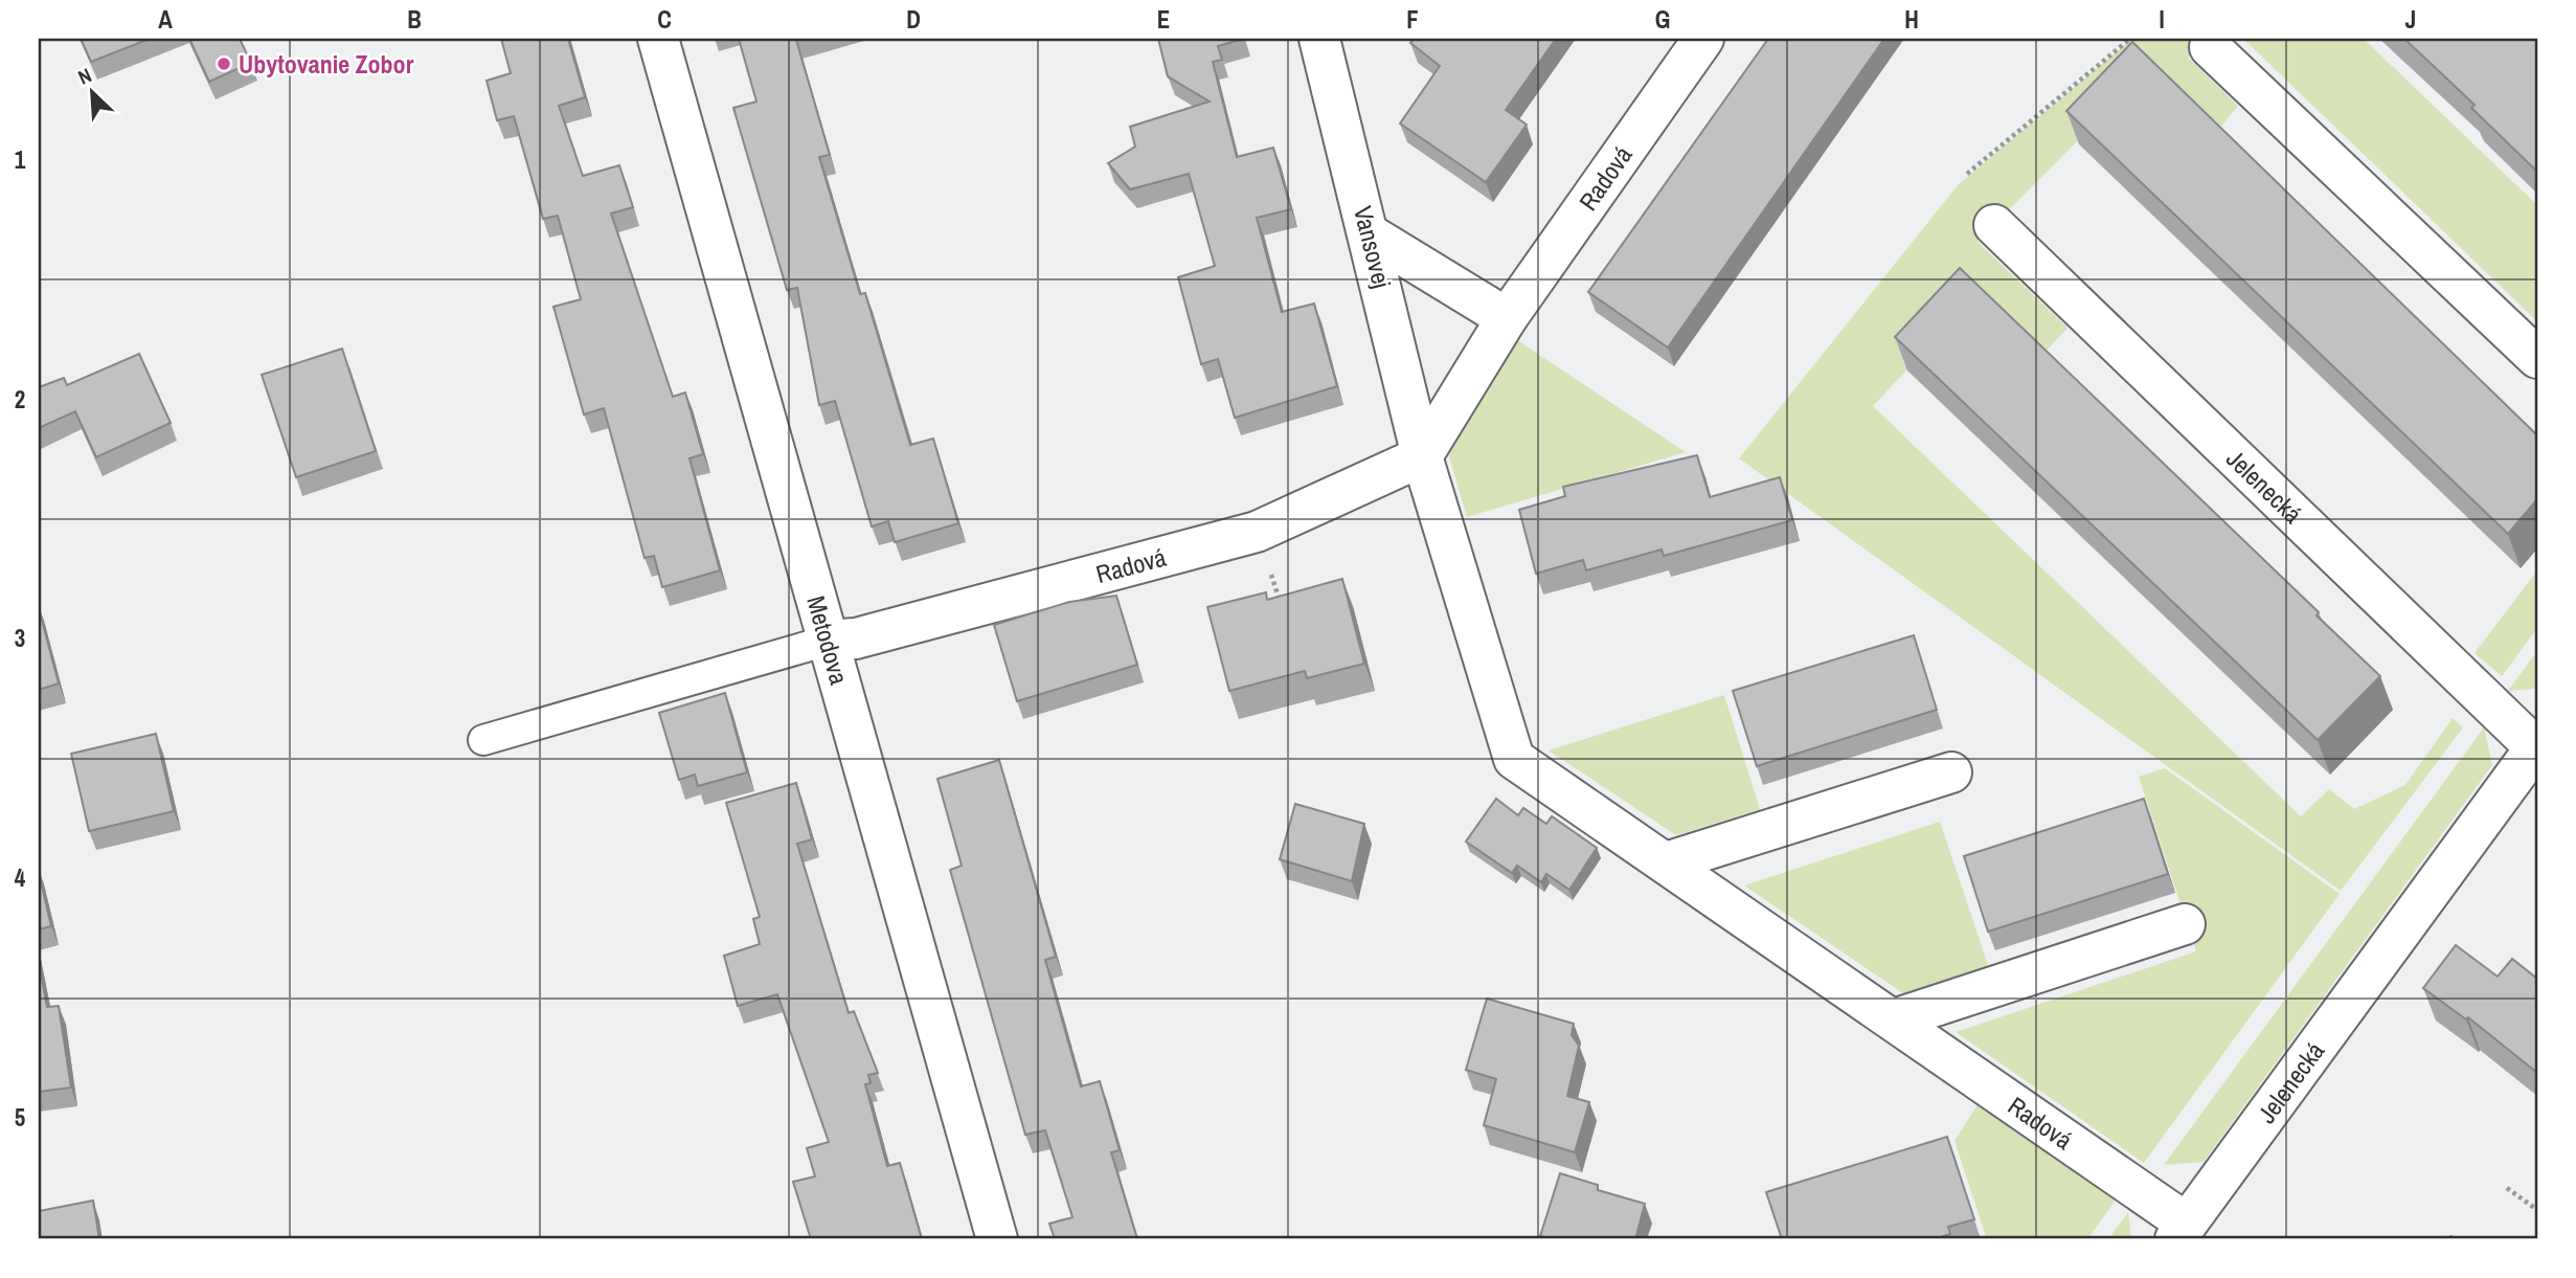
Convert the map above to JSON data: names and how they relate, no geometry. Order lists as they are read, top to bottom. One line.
{"streets":{"street":["Radová","Vansovej","Jelenecká","Metodova"]},"crossings":[["Radová","Vansovej"],["Radová","Jelenecká"],["Radová","Metodova"]],"places":["Ubytovanie Zobor"],"north":"top left","grid":{"columns":["A","B","C","D","E","F","G","H","I","J"],"rows":["1","2","3","4","5"]}}
